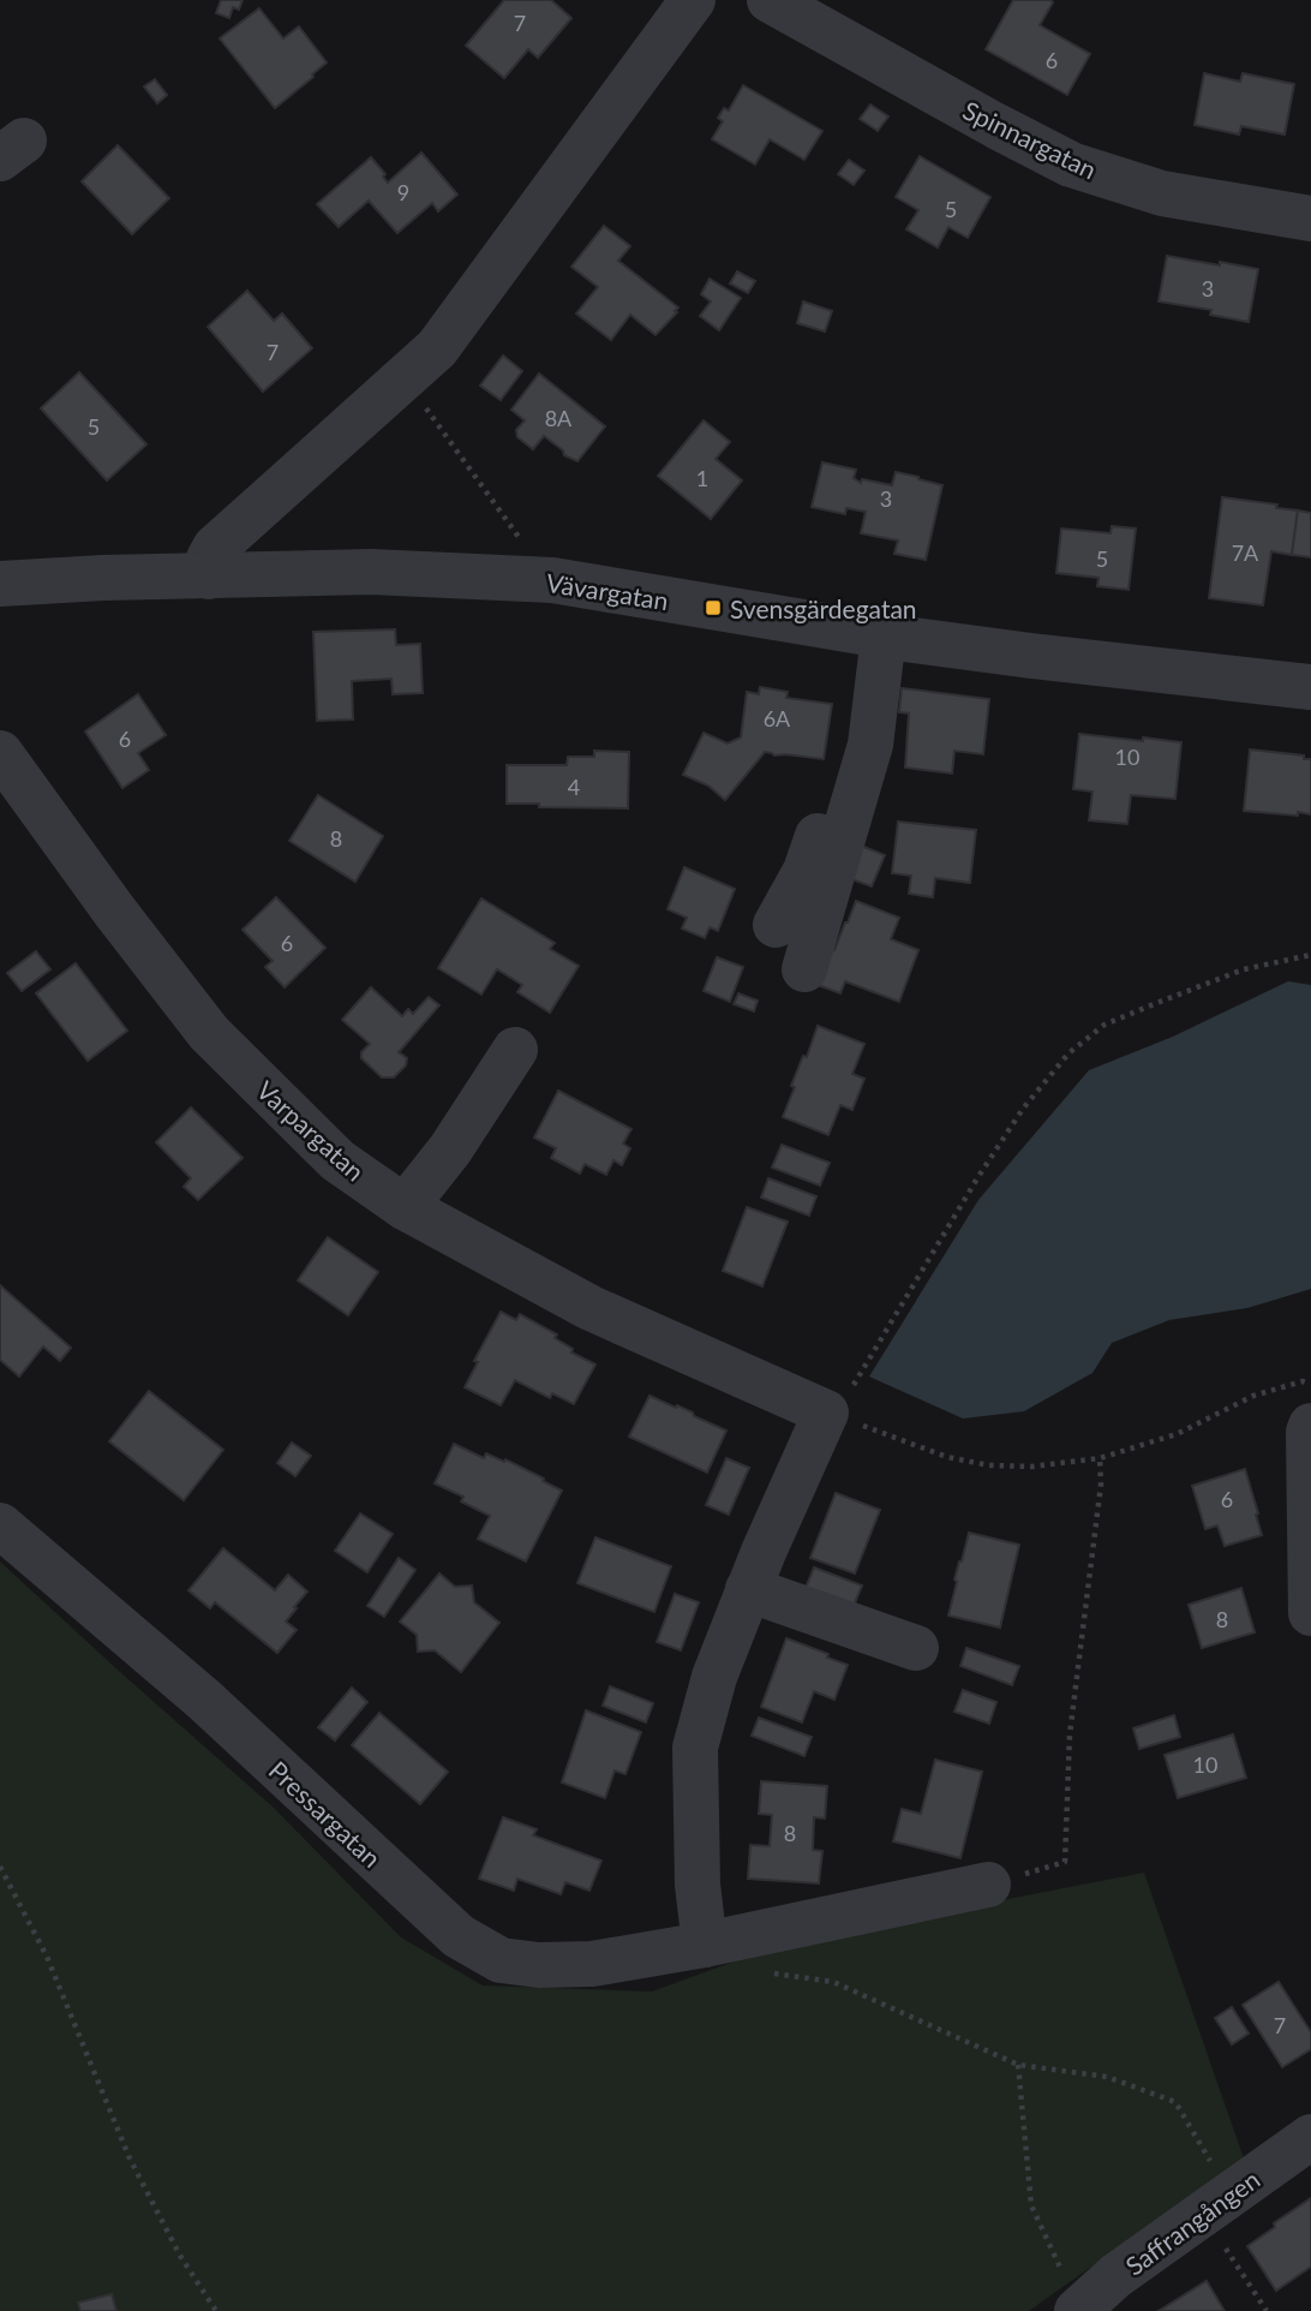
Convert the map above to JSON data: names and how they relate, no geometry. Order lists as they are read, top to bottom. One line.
{"streets":{"street":["Spinnargatan","Vävargatan","Varpargatan","Pressargatan","Saffrangången"]},"places":{"transit":["Svensgärdegatan"]},"house_numbers":["7","6","9","5","3","7","8A","5","1","3","7A","5","6A","6","10","4","8","6","6","8","10","8","7"]}
